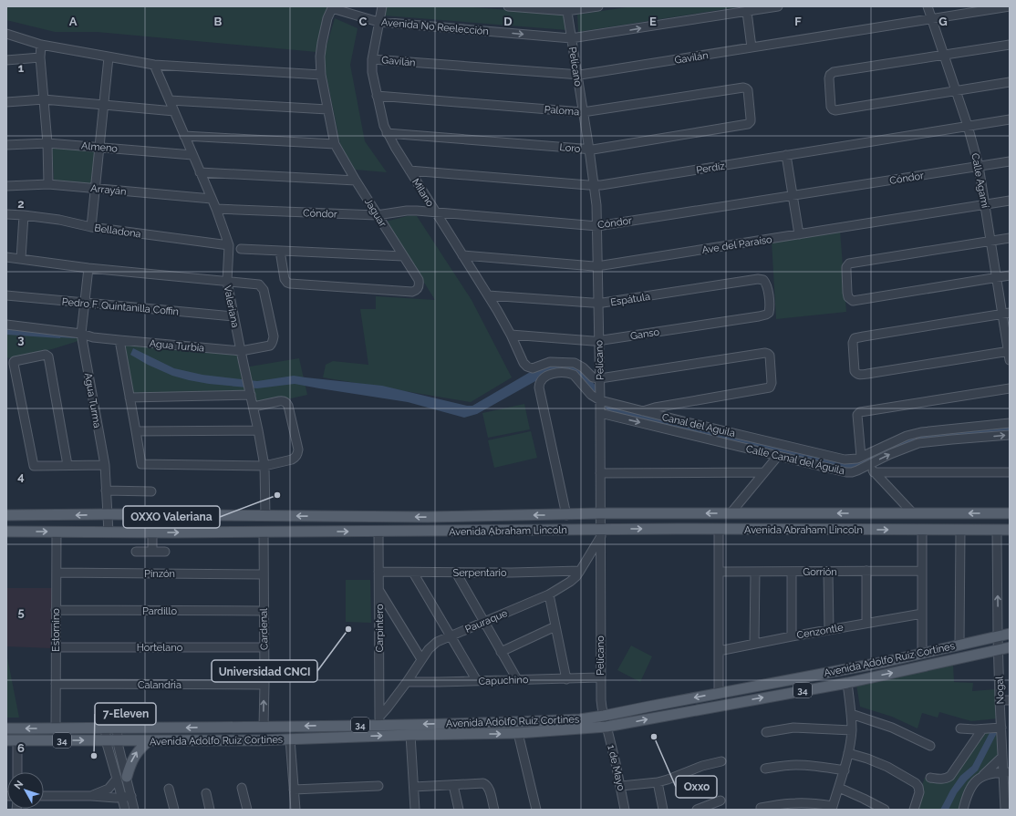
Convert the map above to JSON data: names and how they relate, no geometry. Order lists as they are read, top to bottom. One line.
{"streets":{"main road":["Avenida Abraham Lincoln","Avenida Adolfo Ruíz Cortines","34"],"street":["Avenida No Reelección","Gavilán","Pelícano","Paloma","Almeno","Loro","Perdíz","Cóndor","Calle Agamí","Arrayán","Milano","Jaguar","Belladona","Ave del Paraíso","Espátula","Pedro F. Quintanilla Coffin","Valeriana","Ganso","Agua Turbia","Agua Turma","Canal del Aguila","Calle Canal del Águila","Gorrión","Serpentario","Pinzón","Pardillo","Pauraque","Carpintero","Cardenal","Estornino","Cenzontle","Hortelano","Capuchino","Calandria","Nogal","1 de Mayo"]},"crossings":[["Avenida No Reelección","Pelícano"],["Avenida No Reelección","Milano"],["Avenida No Reelección","Jaguar"],["Gavilán","Pelícano"],["Gavilán","Calle Agamí"],["Gavilán","Milano"],["Pelícano","Paloma"],["Pelícano","Loro"],["Pelícano","Perdíz"],["Pelícano","Cóndor"],["Pelícano","Milano"],["Pelícano","Ave del Paraíso"],["Pelícano","Espátula"],["Pelícano","Ganso"],["Pelícano","Canal del Aguila"],["Pelícano","Calle Canal del Águila"],["Pelícano","Avenida Abraham Lincoln"],["Pelícano","Pauraque"],["Pelícano","Avenida Adolfo Ruíz Cortines"],["Pelícano","Capuchino"],["Pelícano","1 de Mayo"],["Paloma","Loro"],["Paloma","Milano"],["Almeno","Valeriana"],["Loro","Milano"],["Perdíz","Calle Agamí"],["Perdíz","Milano"],["Cóndor","Calle Agamí"],["Cóndor","Milano"],["Cóndor","Jaguar"],["Cóndor","Valeriana"],["Calle Agamí","Ave del Paraíso"],["Arrayán","Valeriana"],["Milano","Ave del Paraíso"],["Milano","Espátula"],["Milano","Ganso"],["Belladona","Valeriana"],["Espátula","Ganso"],["Pedro F. Quintanilla Coffin","Valeriana"],["Pedro F. Quintanilla Coffin","Agua Turma"],["Valeriana","Agua Turbia"],["Agua Turbia","Agua Turma"],["Agua Turma","Avenida Abraham Lincoln"],["Avenida Abraham Lincoln","Pauraque"],["Avenida Abraham Lincoln","Carpintero"],["Avenida Abraham Lincoln","Cardenal"],["Avenida Abraham Lincoln","Estornino"],["Avenida Abraham Lincoln","Nogal"],["Serpentario","Pauraque"],["Serpentario","Carpintero"],["Pinzón","Cardenal"],["Pinzón","Estornino"],["Pardillo","Cardenal"],["Pardillo","Estornino"],["Pauraque","Carpintero"],["Pauraque","Avenida Adolfo Ruíz Cortines"],["Pauraque","Capuchino"],["Carpintero","Avenida Adolfo Ruíz Cortines"],["Cardenal","Hortelano"],["Cardenal","Avenida Adolfo Ruíz Cortines"],["Cardenal","Calandria"],["Estornino","Hortelano"],["Estornino","Avenida Adolfo Ruíz Cortines"],["Estornino","Calandria"],["Avenida Adolfo Ruíz Cortines","Nogal"],["Avenida Adolfo Ruíz Cortines","1 de Mayo"]],"one_way":["Avenida No Reelección"],"places":["OXXO Valeriana","Universidad CNCI","Oxxo","7-Eleven"],"north":"top left","grid":{"columns":["A","B","C","D","E","F","G"],"rows":["1","2","3","4","5","6"]}}
